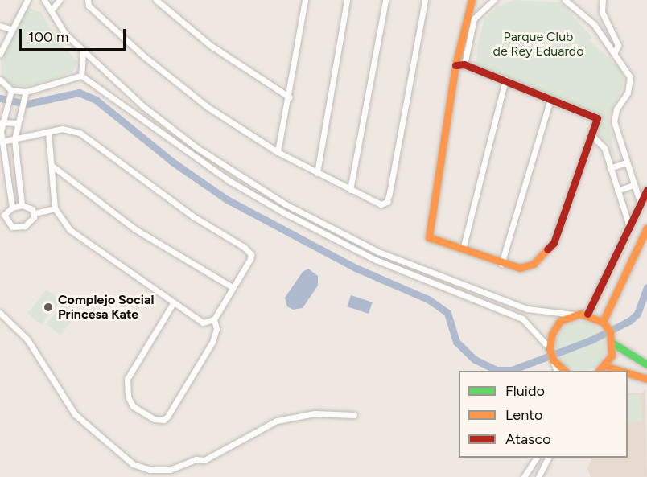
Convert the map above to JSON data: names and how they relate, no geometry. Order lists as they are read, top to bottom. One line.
{"parks":["Parque Club de Rey Eduardo"],"places":["Complejo Social Princesa Kate"],"legend":["Fluido","Lento","Atasco"],"scale_bar":"100 m"}
